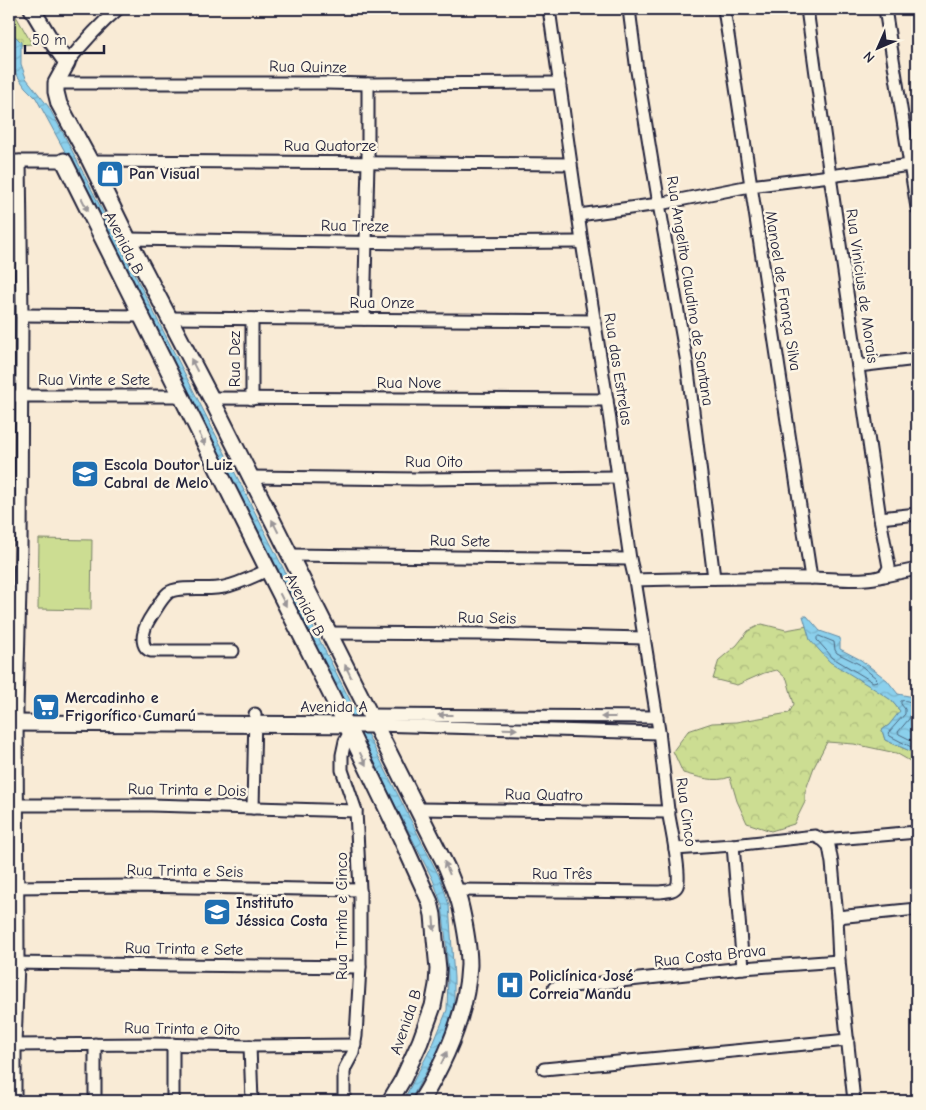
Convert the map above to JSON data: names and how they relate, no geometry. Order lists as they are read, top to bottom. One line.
{"streets":{"main road":["Avenida B","Avenida A"],"street":["Rua Quinze","Rua Quatorze","Rua Treze","Rua Vinicius de Morais","Rua Angelito Claudino de Santana","Manoel de França Silva","Rua Onze","Rua Dez","Rua das Estrelas","Rua Vinte e Sete","Rua Nove","Rua Oito","Rua Sete","Rua Seis","Rua Trinta e Dois","Rua Quatro","Rua Cinco","Rua Trinta e Seis","Rua Três","Rua Trinta e Cinco","Rua Trinta e Sete","Rua Costa Brava","Rua Trinta e Oito"]},"crossings":[["Rua Quinze","Avenida B"],["Rua Quinze","Rua das Estrelas"],["Rua Quatorze","Avenida B"],["Rua Quatorze","Rua das Estrelas"],["Rua Treze","Avenida B"],["Rua Treze","Rua das Estrelas"],["Avenida B","Rua Onze"],["Avenida B","Rua Vinte e Sete"],["Avenida B","Rua Nove"],["Avenida B","Rua Oito"],["Avenida B","Rua Sete"],["Avenida B","Rua Seis"],["Avenida B","Avenida A"],["Avenida B","Rua Quatro"],["Avenida B","Rua Três"],["Avenida B","Rua Trinta e Cinco"],["Rua Onze","Rua Dez"],["Rua Onze","Rua das Estrelas"],["Rua Dez","Rua Nove"],["Rua das Estrelas","Rua Nove"],["Rua das Estrelas","Rua Oito"],["Rua das Estrelas","Rua Sete"],["Rua das Estrelas","Rua Seis"],["Rua das Estrelas","Avenida A"],["Rua das Estrelas","Rua Cinco"],["Avenida A","Rua Cinco"],["Avenida A","Rua Trinta e Cinco"],["Rua Trinta e Dois","Rua Trinta e Cinco"],["Rua Quatro","Rua Cinco"],["Rua Cinco","Rua Três"],["Rua Trinta e Seis","Rua Trinta e Cinco"],["Rua Trinta e Cinco","Rua Trinta e Sete"],["Rua Trinta e Cinco","Rua Trinta e Oito"]],"places":{"shop":["Pan Visual"],"school or university":["Escola Doutor Luiz Cabral de Melo","Instituto Jéssica Costa"],"supermarket":["Mercadinho e Frigorífico Cumarú"],"hospital":["Policlínica José Correia Mandu"]},"scale_bar":"50 m","north":"bottom left"}
